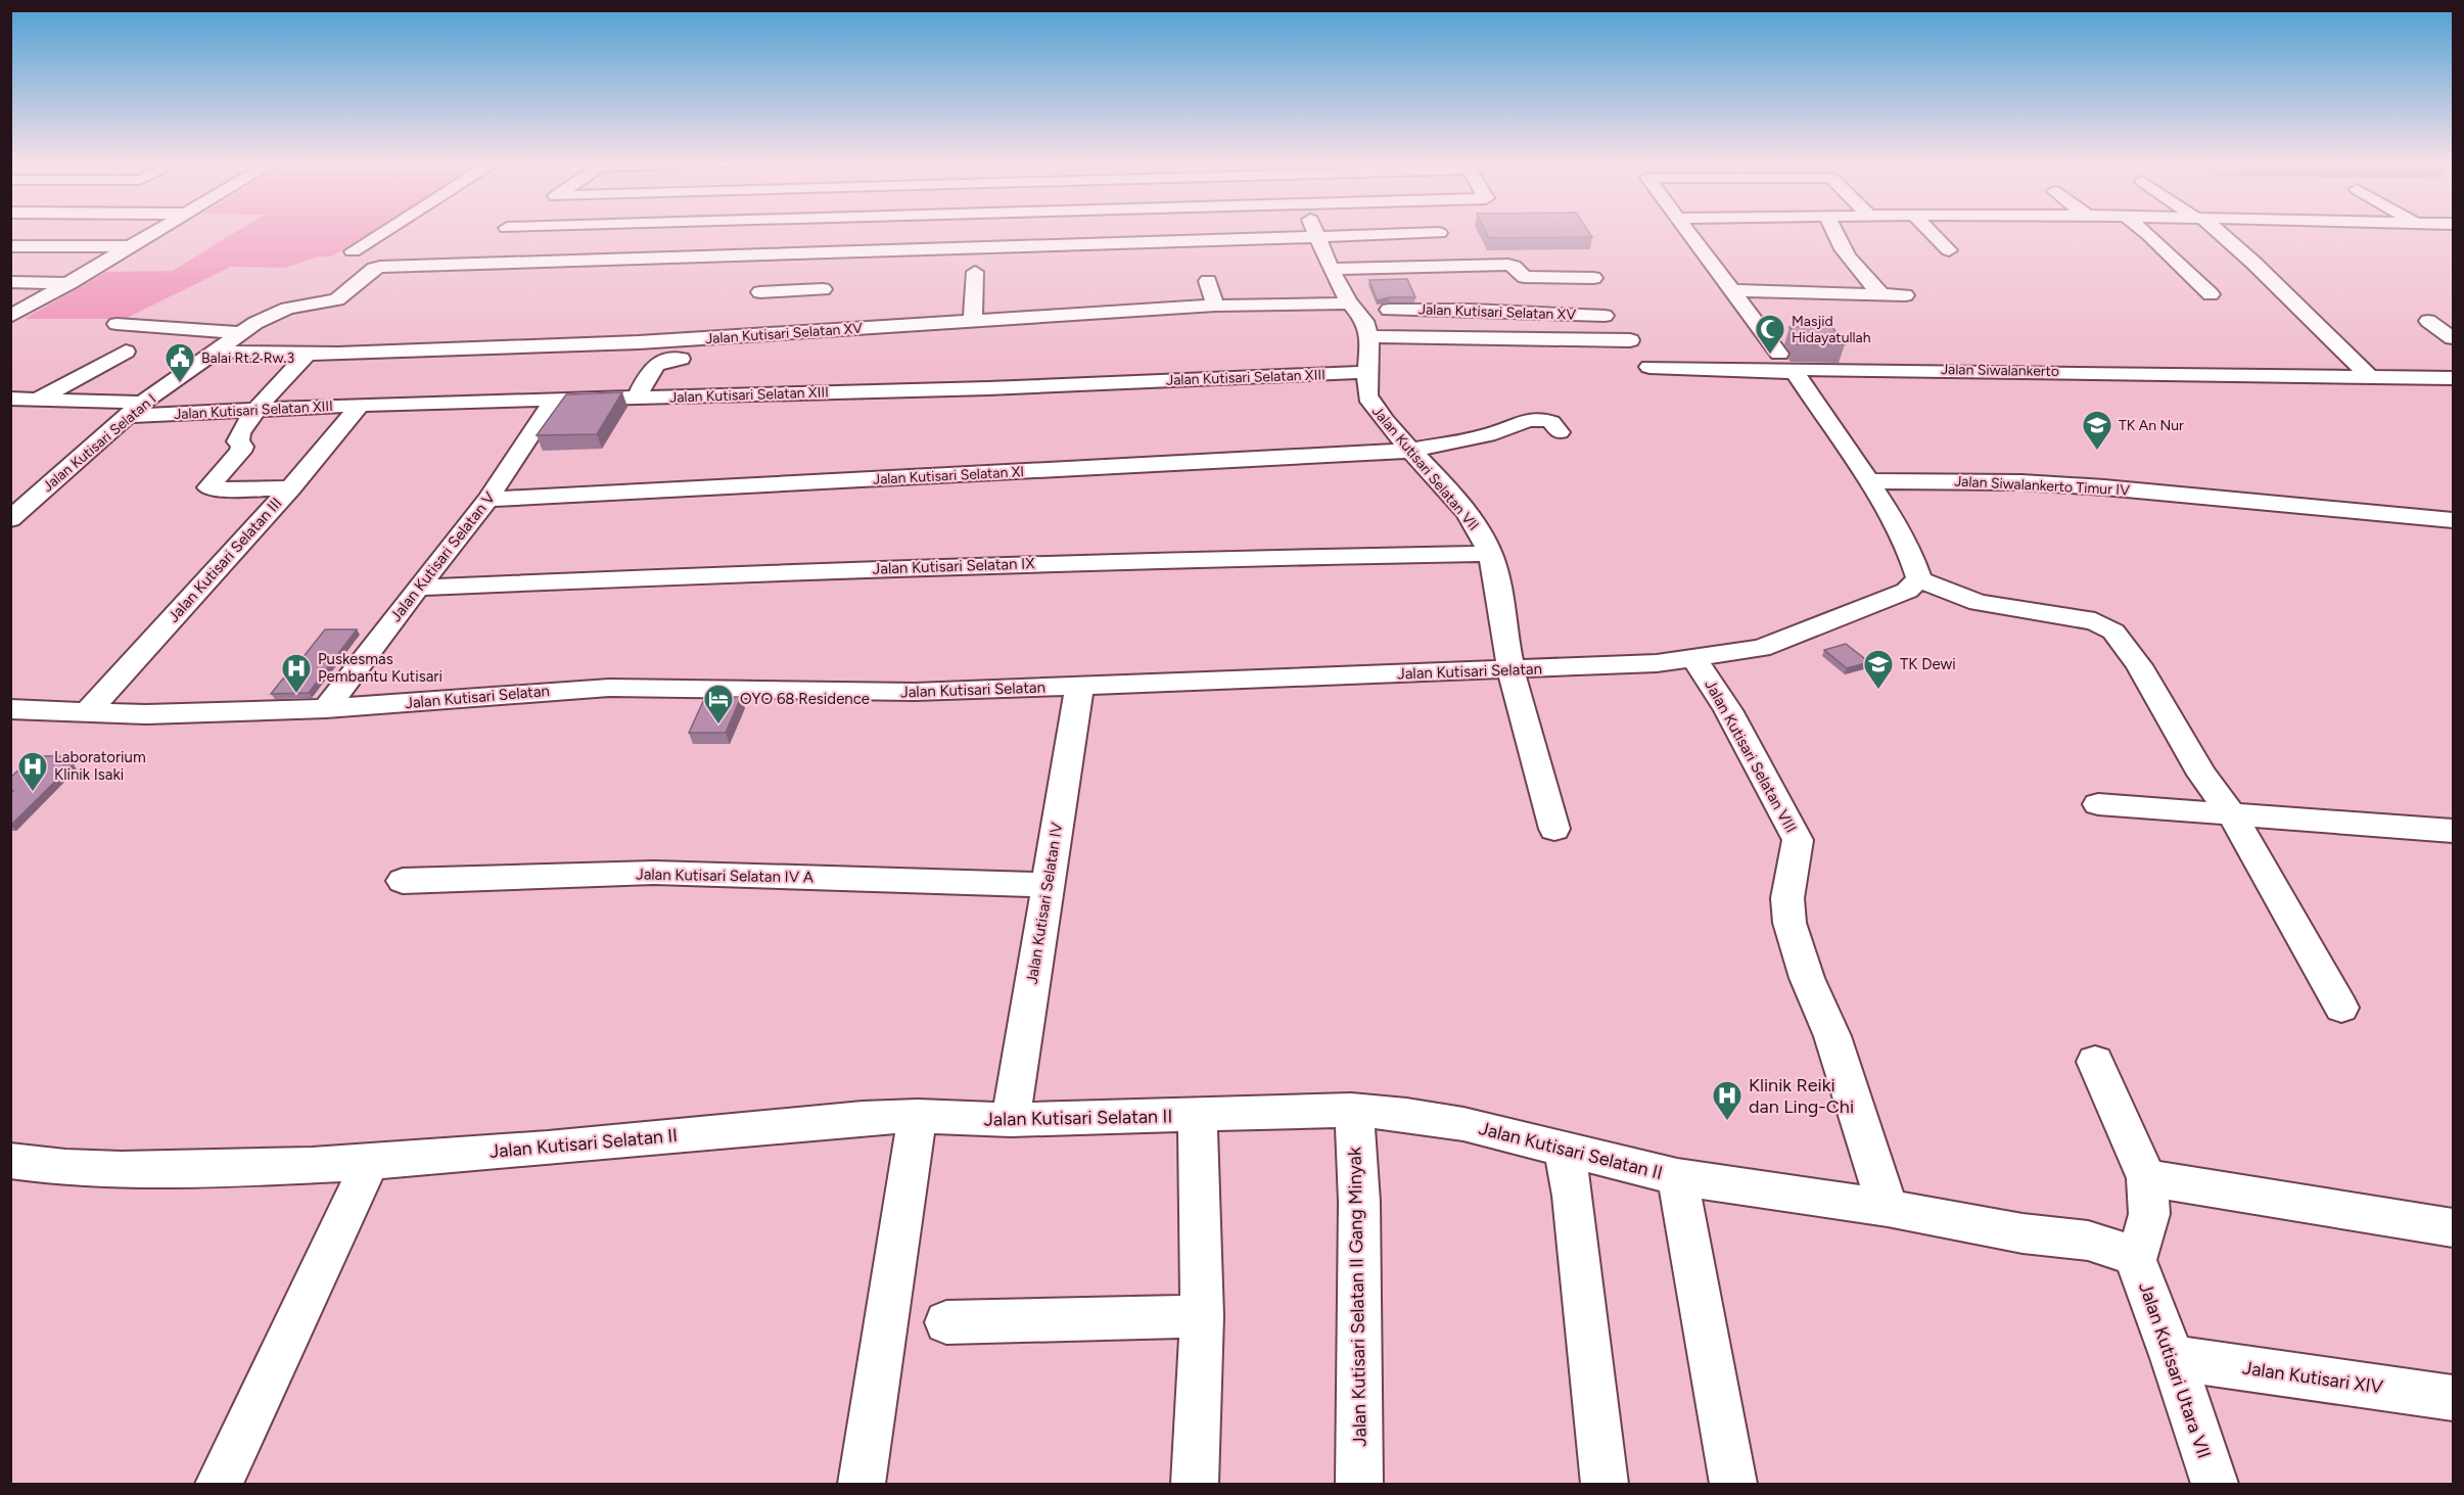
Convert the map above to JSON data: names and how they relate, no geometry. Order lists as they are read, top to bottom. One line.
{"streets":{"street":["Jalan Kutisari Selatan XV","Jalan Siwalankerto","Jalan Kutisari Selatan XIII","Jalan Kutisari Selatan I","Jalan Kutisari Selatan VII","Jalan Kutisari Selatan XI","Jalan Siwalankerto Timur IV","Jalan Kutisari Selatan V","Jalan Kutisari Selatan III","Jalan Kutisari Selatan IX","Jalan Kutisari Selatan","Jalan Kutisari Selatan VIII","Jalan Kutisari Selatan IV A","Jalan Kutisari Selatan IV","Jalan Kutisari Selatan II","Jalan Kutisari Selatan II Gang Minyak","Jalan Kutisari Utara VII","Jalan Kutisari XIV"]},"crossings":[["Jalan Kutisari Selatan XV","Jalan Kutisari Selatan I"],["Jalan Kutisari Selatan XV","Jalan Kutisari Selatan VII"],["Jalan Kutisari Selatan XIII","Jalan Kutisari Selatan I"],["Jalan Kutisari Selatan XIII","Jalan Kutisari Selatan VII"],["Jalan Kutisari Selatan XIII","Jalan Kutisari Selatan V"],["Jalan Kutisari Selatan XIII","Jalan Kutisari Selatan III"],["Jalan Kutisari Selatan VII","Jalan Kutisari Selatan XI"],["Jalan Kutisari Selatan VII","Jalan Kutisari Selatan IX"],["Jalan Kutisari Selatan VII","Jalan Kutisari Selatan"],["Jalan Kutisari Selatan XI","Jalan Kutisari Selatan V"],["Jalan Kutisari Selatan V","Jalan Kutisari Selatan IX"],["Jalan Kutisari Selatan V","Jalan Kutisari Selatan"],["Jalan Kutisari Selatan III","Jalan Kutisari Selatan"],["Jalan Kutisari Selatan","Jalan Kutisari Selatan VIII"],["Jalan Kutisari Selatan","Jalan Kutisari Selatan IV"],["Jalan Kutisari Selatan VIII","Jalan Kutisari Selatan II"],["Jalan Kutisari Selatan IV A","Jalan Kutisari Selatan IV"],["Jalan Kutisari Selatan IV","Jalan Kutisari Selatan II"],["Jalan Kutisari Selatan II","Jalan Kutisari Selatan II Gang Minyak"],["Jalan Kutisari Selatan II","Jalan Kutisari Utara VII"],["Jalan Kutisari Utara VII","Jalan Kutisari XIV"]],"places":{"mosque":["Masjid Hidayatullah"],"public building":["Balai Rt.2 Rw.3"],"school or university":["TK An Nur","TK Dewi"],"hospital":["Puskesmas Pembantu Kutisari","Laboratorium Klinik Isaki","Klinik Reiki dan Ling-Chi"],"hotel":["OYO 68 Residence"]}}
